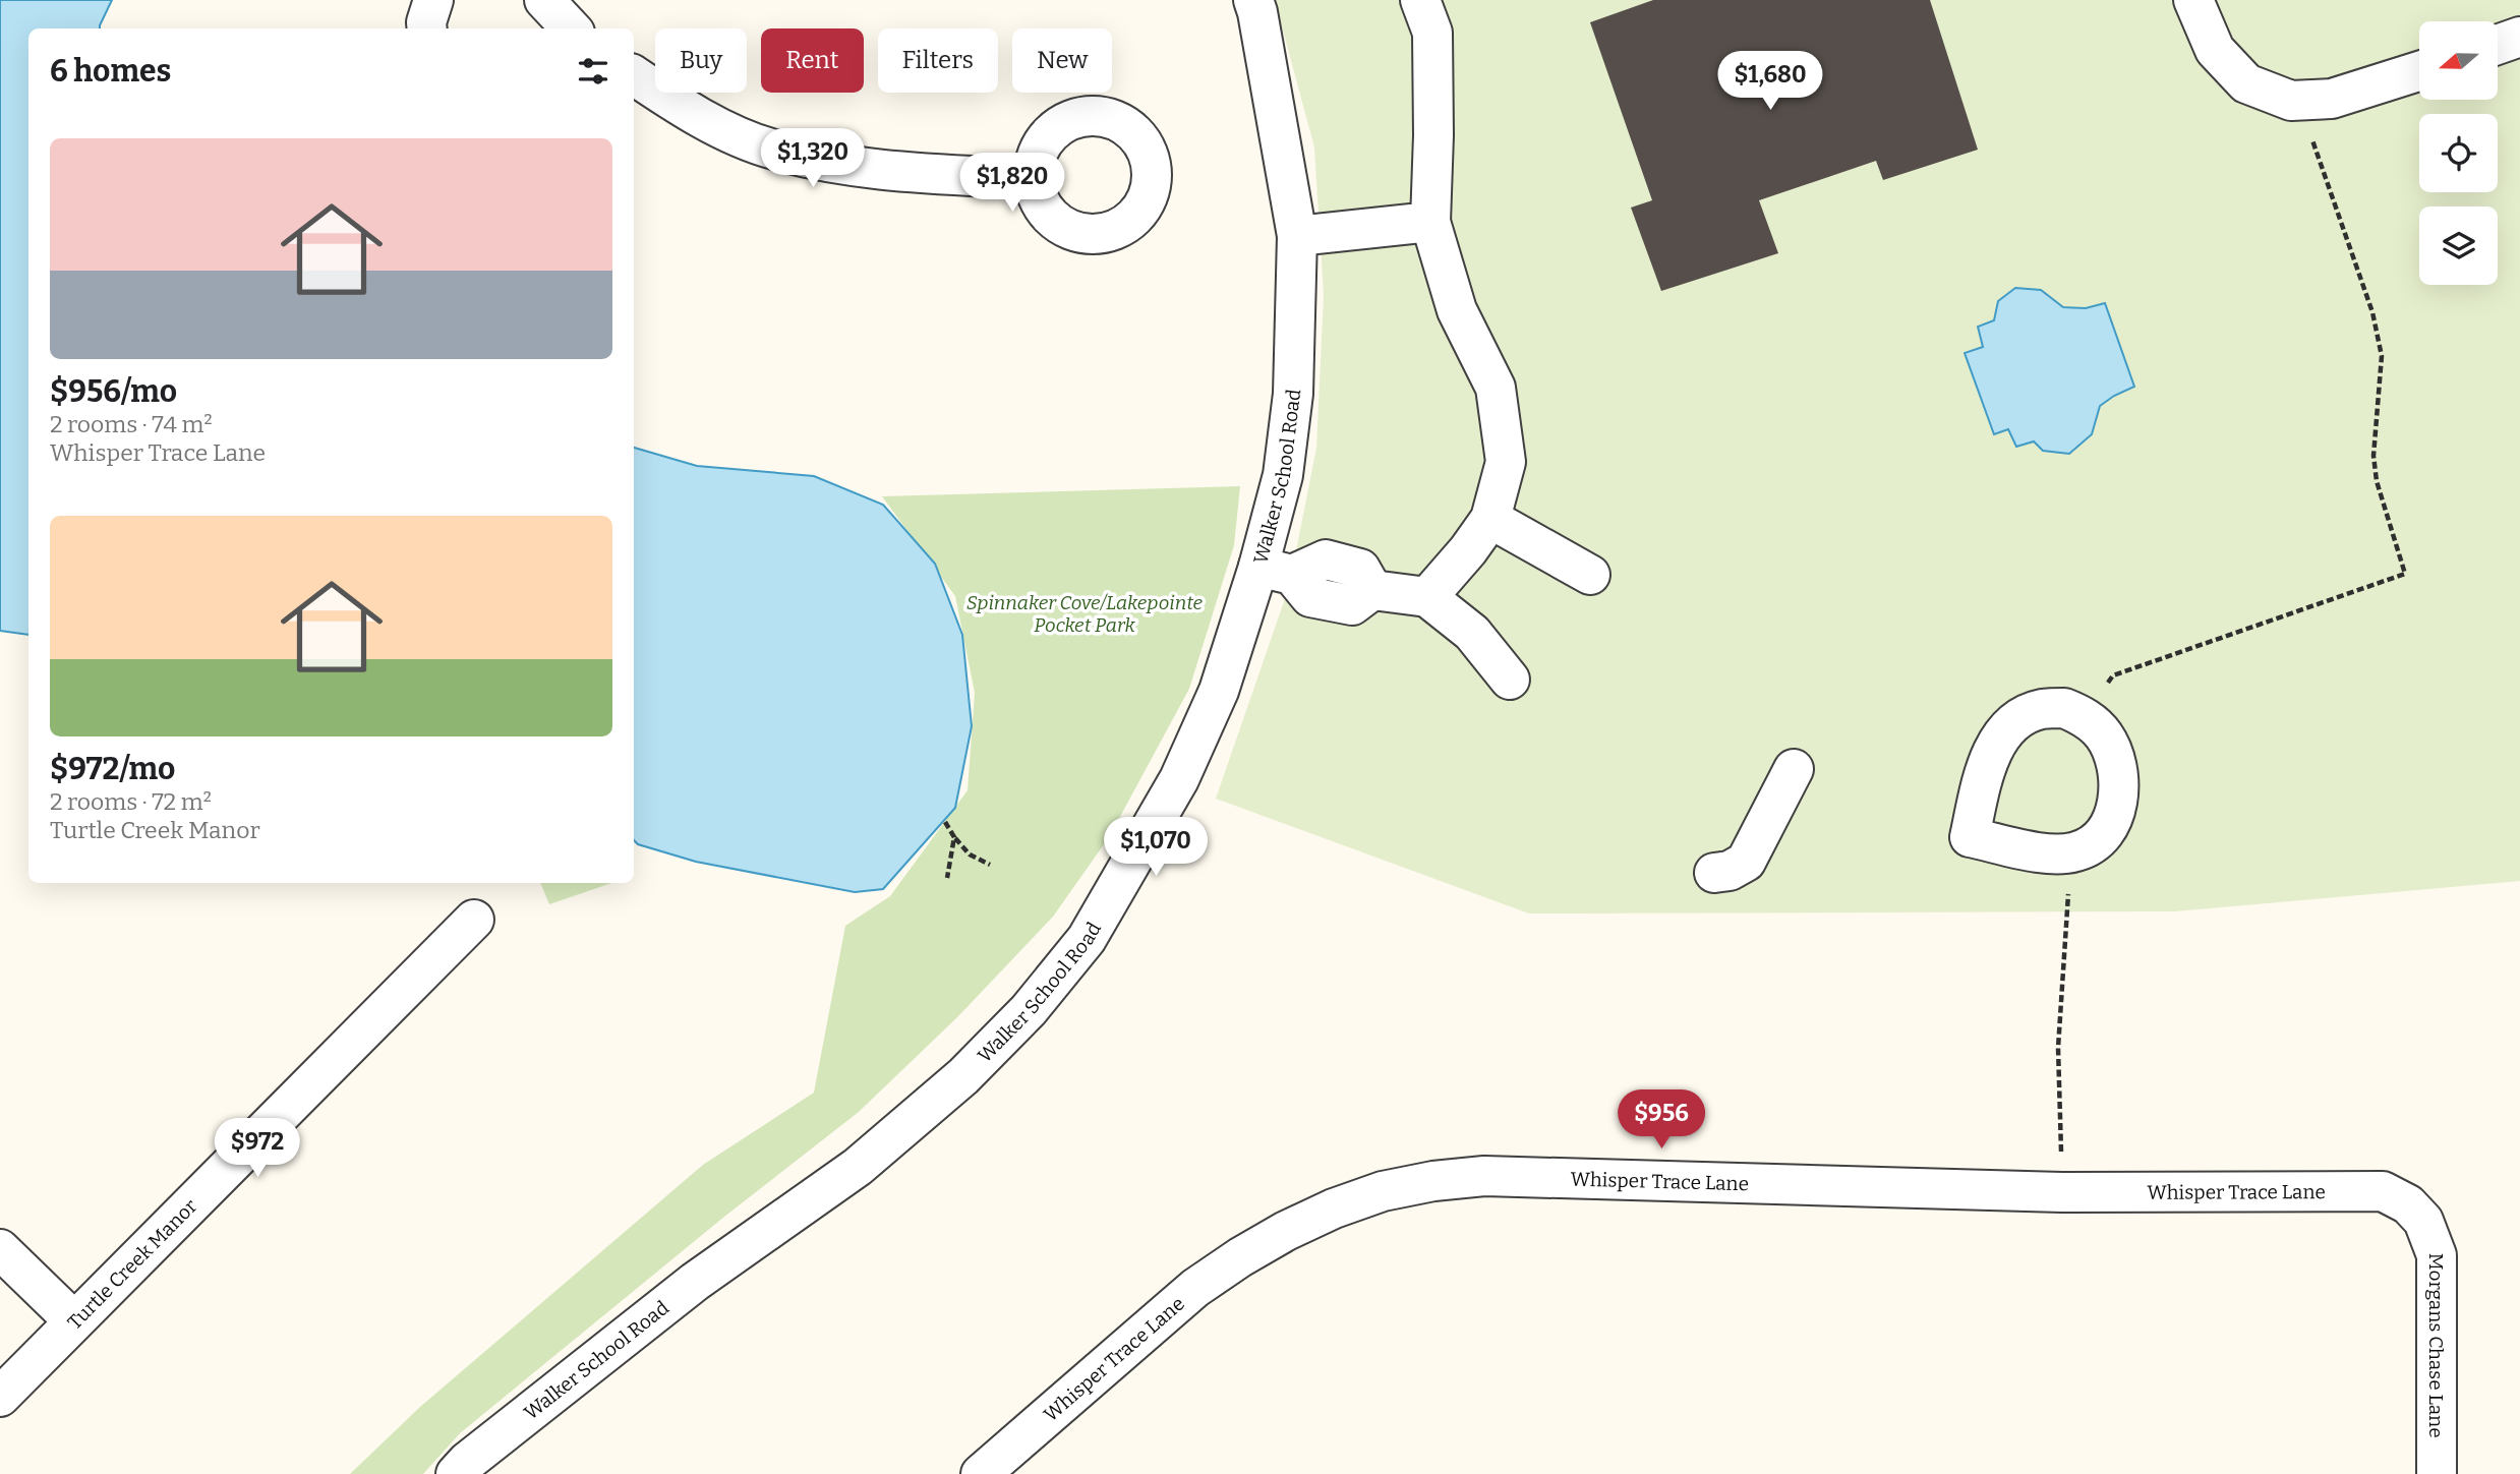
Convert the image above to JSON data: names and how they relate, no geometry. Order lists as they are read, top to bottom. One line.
{"streets":{"street":["Walker School Road","Whisper Trace Lane","Turtle Creek Manor","Morgans Chase Lane"]},"crossings":[["Whisper Trace Lane","Morgans Chase Lane"]],"parks":["Spinnaker Cove/Lakepointe Pocket Park"],"north":"left","page":{"chip":["Buy","Rent","Filters","New"],"heading":"6 homes","price":["$1,680","$1,320","$1,820","$1,070","$956","$972"],"list":[{"name":"$956/mo","note":"2 rooms · 74 m² · Whisper Trace Lane"},{"name":"$972/mo","note":"2 rooms · 72 m² · Turtle Creek Manor"}]}}
